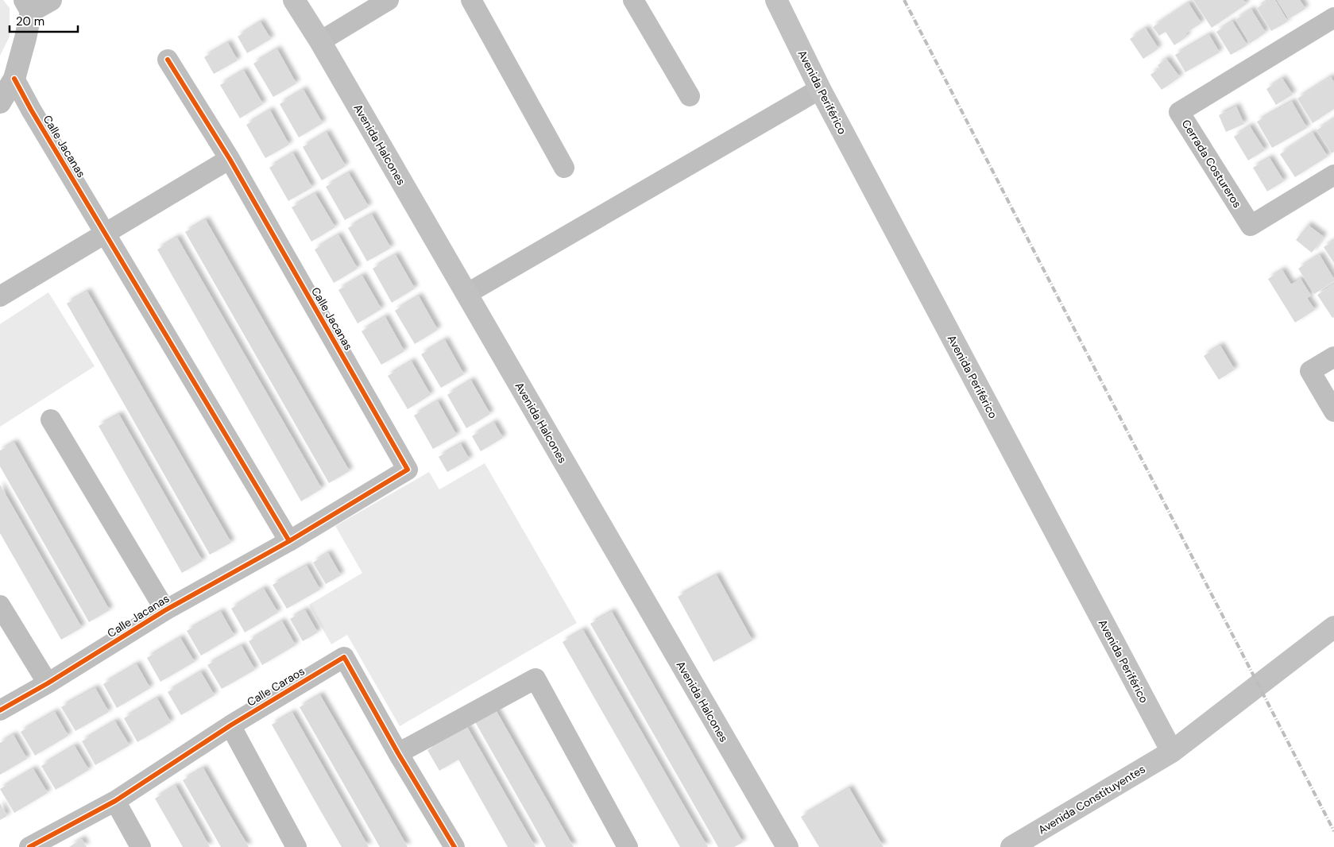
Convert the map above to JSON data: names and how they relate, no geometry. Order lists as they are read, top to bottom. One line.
{"streets":{"main road":["Avenida Periférico","Avenida Halcones","Avenida Constituyentes"],"street":["Calle Jacanas","Cerrada Costureros","Calle Caraos"]},"crossings":[["Avenida Periférico","Avenida Constituyentes"]],"scale_bar":"20 m"}
